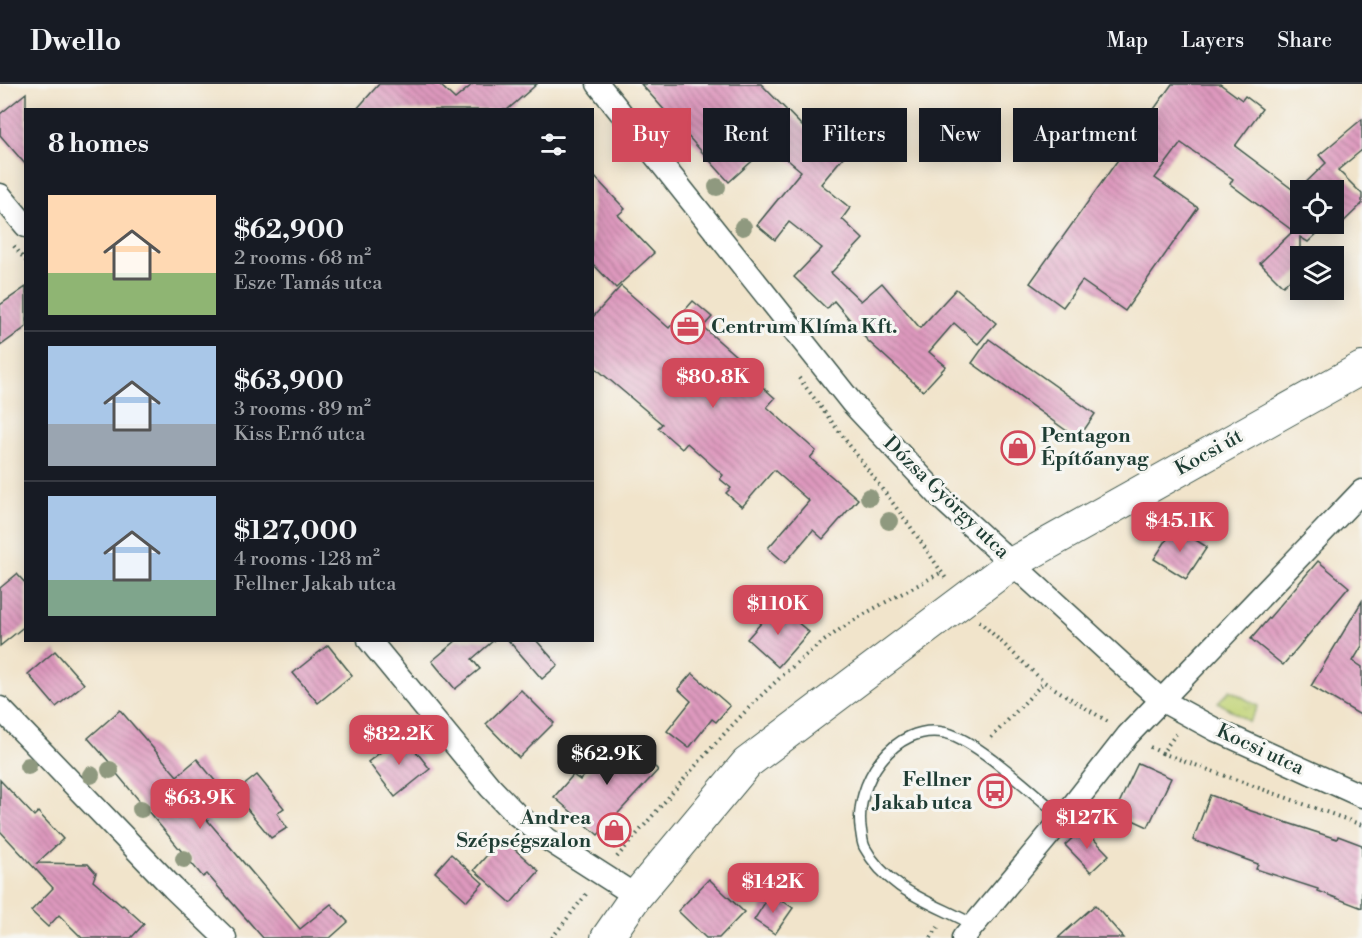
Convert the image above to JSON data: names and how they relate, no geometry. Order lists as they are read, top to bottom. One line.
{"streets":{"main road":["Kocsi út","Dózsa György utca"],"street":["Kocsi utca"]},"crossings":[["Kocsi út","Dózsa György utca"]],"places":{"office":["Centrum Klíma Kft."],"shop":["Pentagon Építőanyag","Andrea Szépségszalon"],"bus stop":["Fellner Jakab utca"]},"page":{"header":"Dwello","nav":["Map","Layers","Share"],"chip":["Buy","Rent","Filters","New","Apartment"],"heading":"8 homes","list":[{"name":"$62,900","note":"2 rooms · 68 m² · Esze Tamás utca"},{"name":"$63,900","note":"3 rooms · 89 m² · Kiss Ernő utca"},{"name":"$127,000","note":"4 rooms · 128 m² · Fellner Jakab utca"}],"price":["$80.8K","$45.1K","$110K","$82.2K","$62.9K","$63.9K","$127K","$142K"]}}
